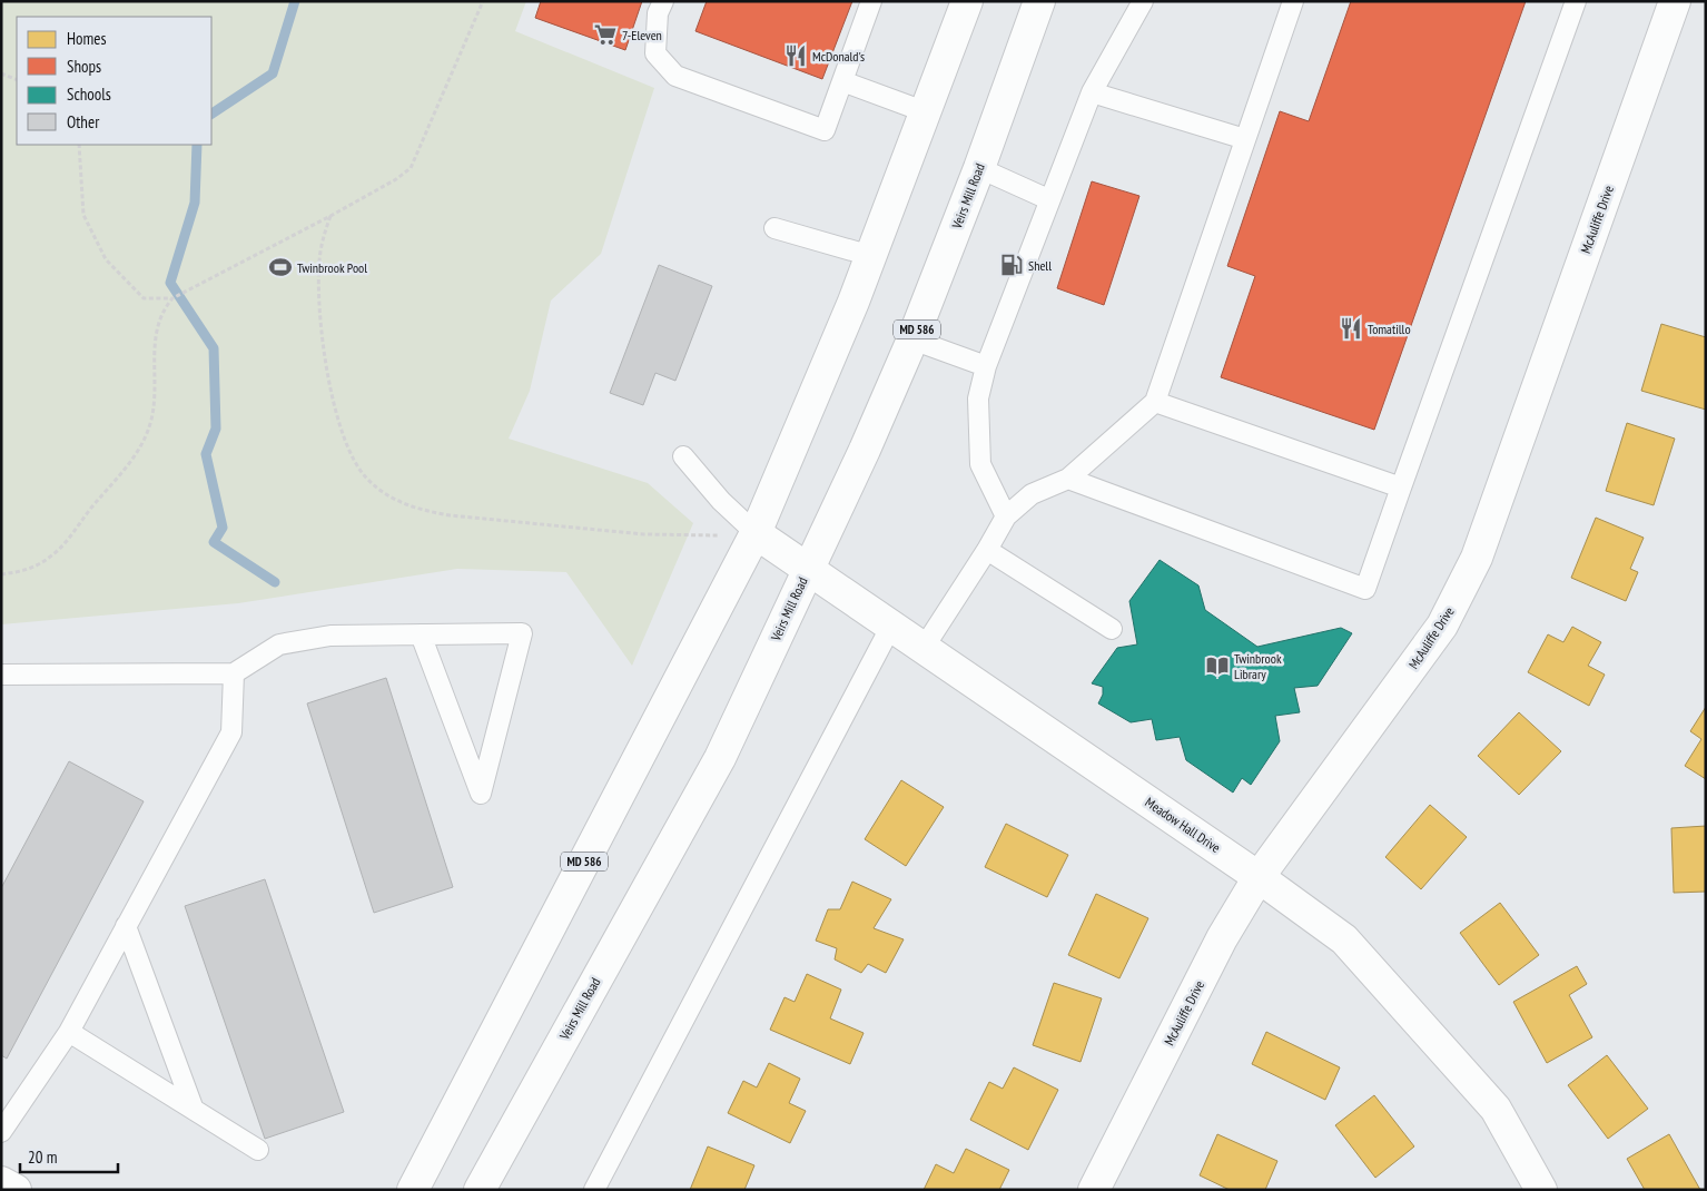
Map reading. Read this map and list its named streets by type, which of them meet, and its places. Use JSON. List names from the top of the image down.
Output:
{
  "streets": {
    "main road": [
      "Veirs Mill Road",
      "McAuliffe Drive",
      "MD 586",
      "Meadow Hall Drive"
    ]
  },
  "crossings": [
    ["Veirs Mill Road", "Meadow Hall Drive"],
    ["McAuliffe Drive", "Meadow Hall Drive"],
    ["MD 586", "Meadow Hall Drive"]
  ],
  "places": {
    "supermarket": ["7-Eleven"],
    "restaurant": ["McDonald's", "Tomatillo"],
    "fuel station": ["Shell"],
    "sports": ["Twinbrook Pool"],
    "library": ["Twinbrook Library"]
  },
  "legend": [
    "Homes",
    "Shops",
    "Schools",
    "Other"
  ],
  "scale_bar": "20 m"
}
